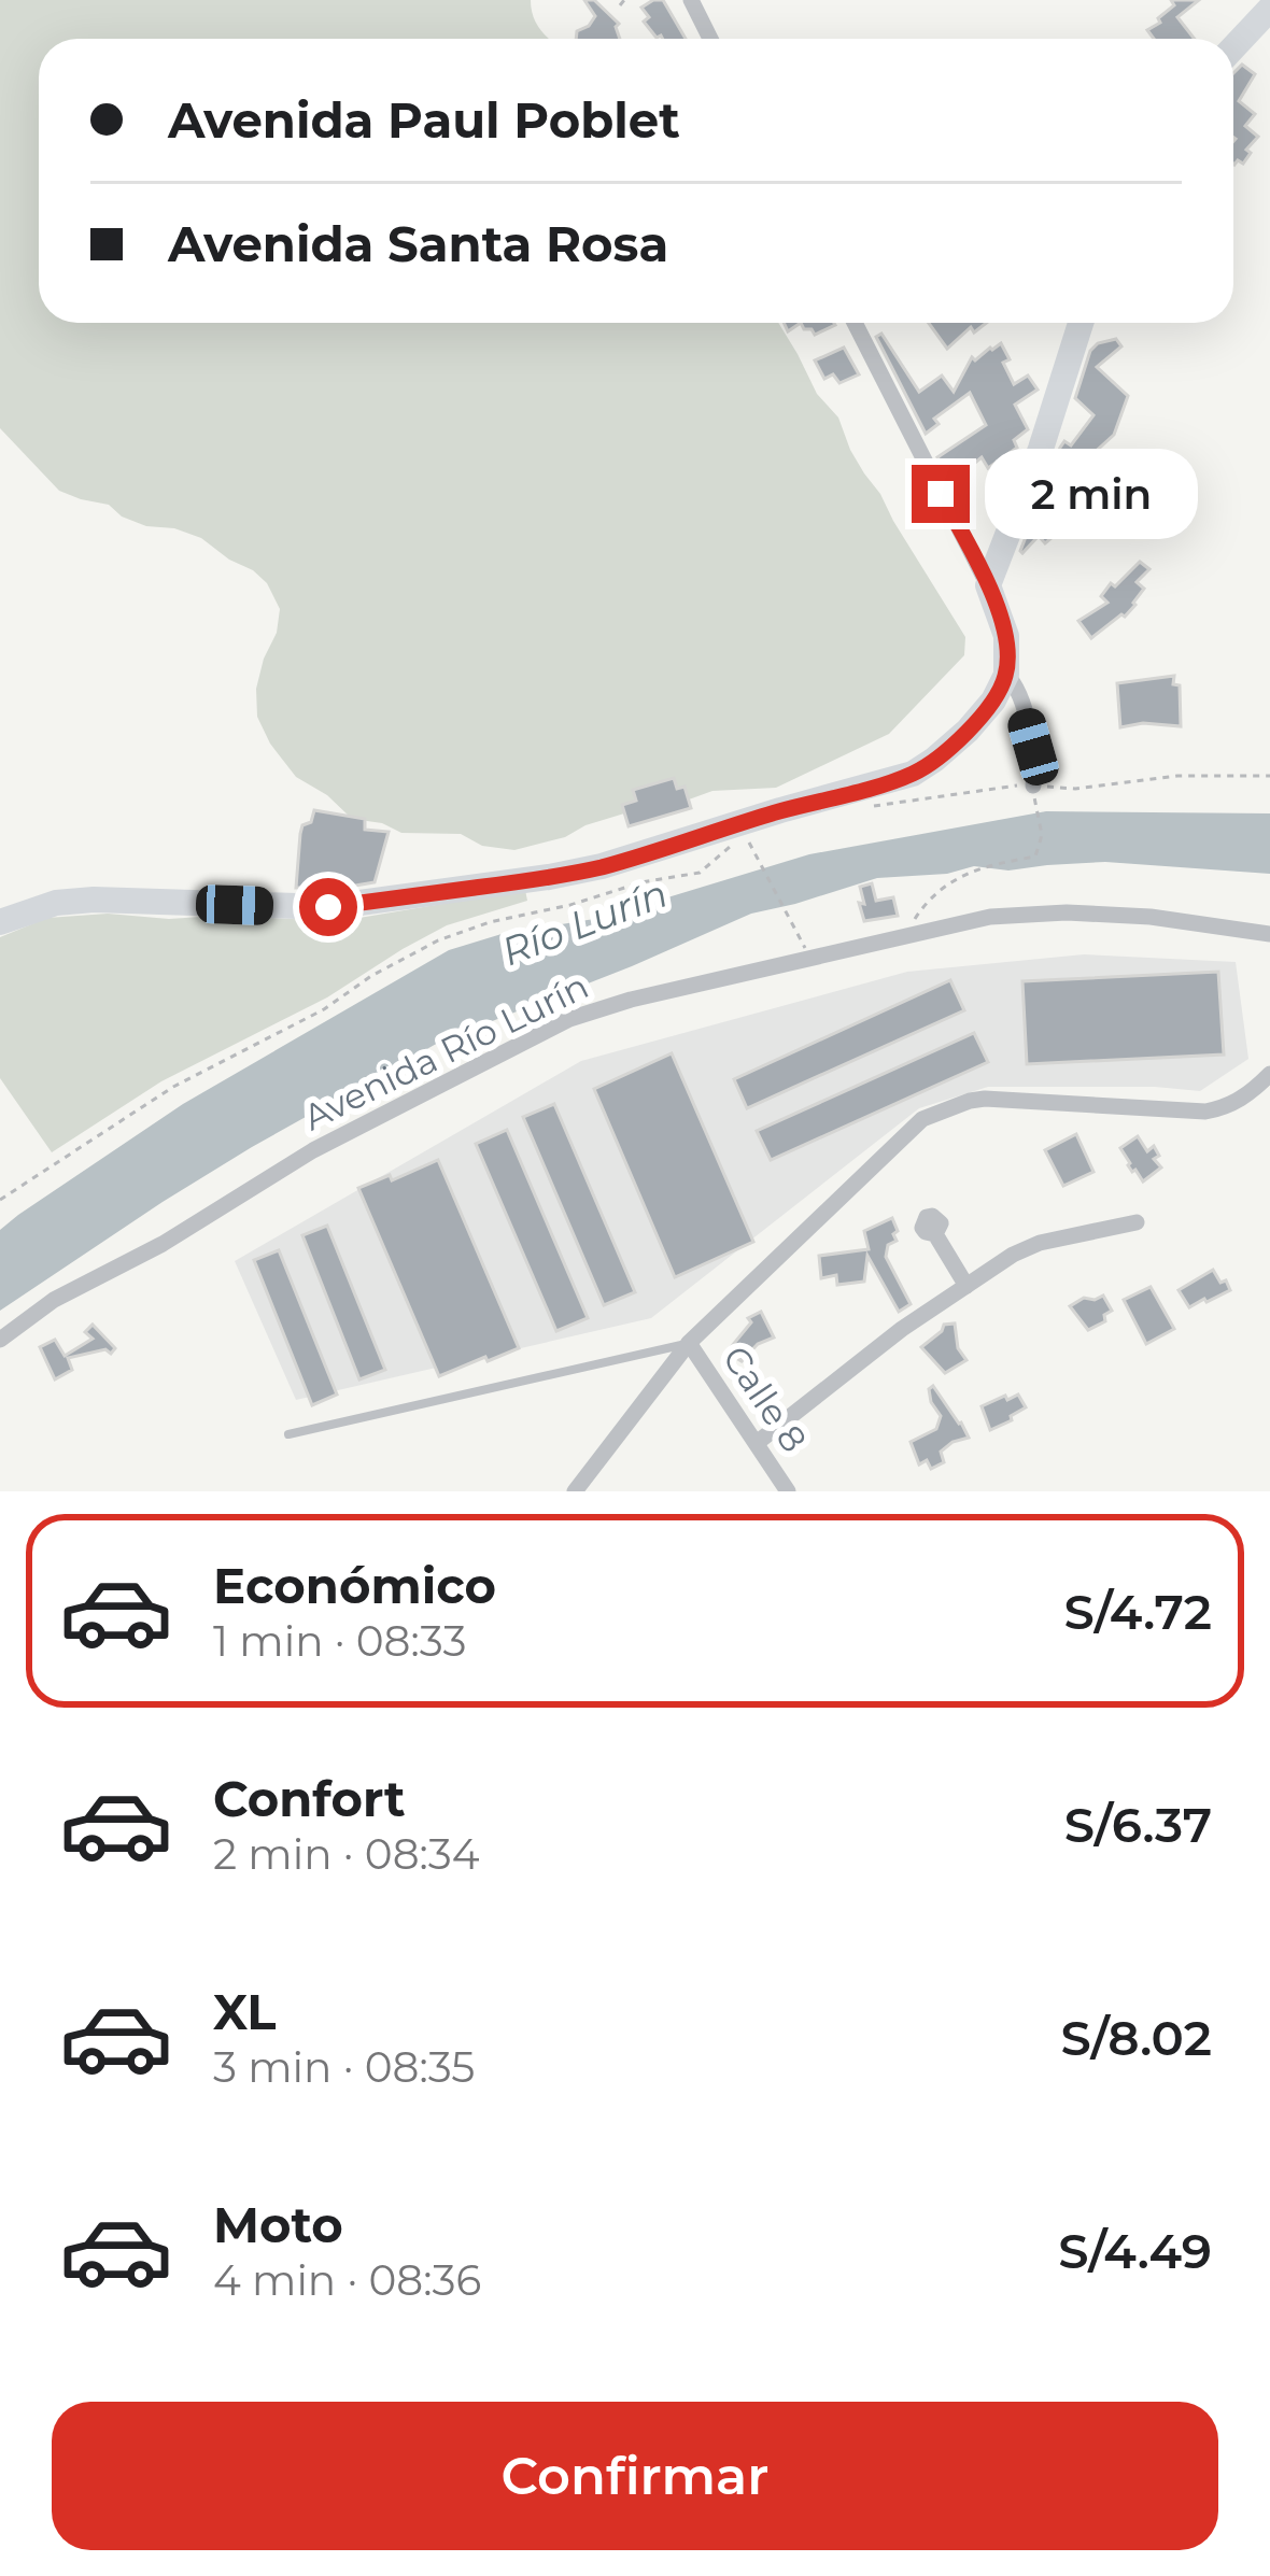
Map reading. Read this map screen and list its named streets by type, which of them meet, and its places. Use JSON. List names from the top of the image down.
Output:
{
  "streets": {
    "street": ["Avenida Río Lurín", "Calle 8"]
  },
  "water": ["Río Lurín"],
  "page": {
    "banner": ["Avenida Paul Poblet", "Avenida Santa Rosa"],
    "bubble": "2 min",
    "list": [
      {
        "name": "Económico",
        "note": "1 min · 08:33",
        "value": "S/4.72"
      },
      {
        "name": "Confort",
        "note": "2 min · 08:34",
        "value": "S/6.37"
      },
      {
        "name": "XL",
        "note": "3 min · 08:35",
        "value": "S/8.02"
      },
      {
        "name": "Moto",
        "note": "4 min · 08:36",
        "value": "S/4.49"
      }
    ],
    "buttons": "Confirmar"
  }
}
